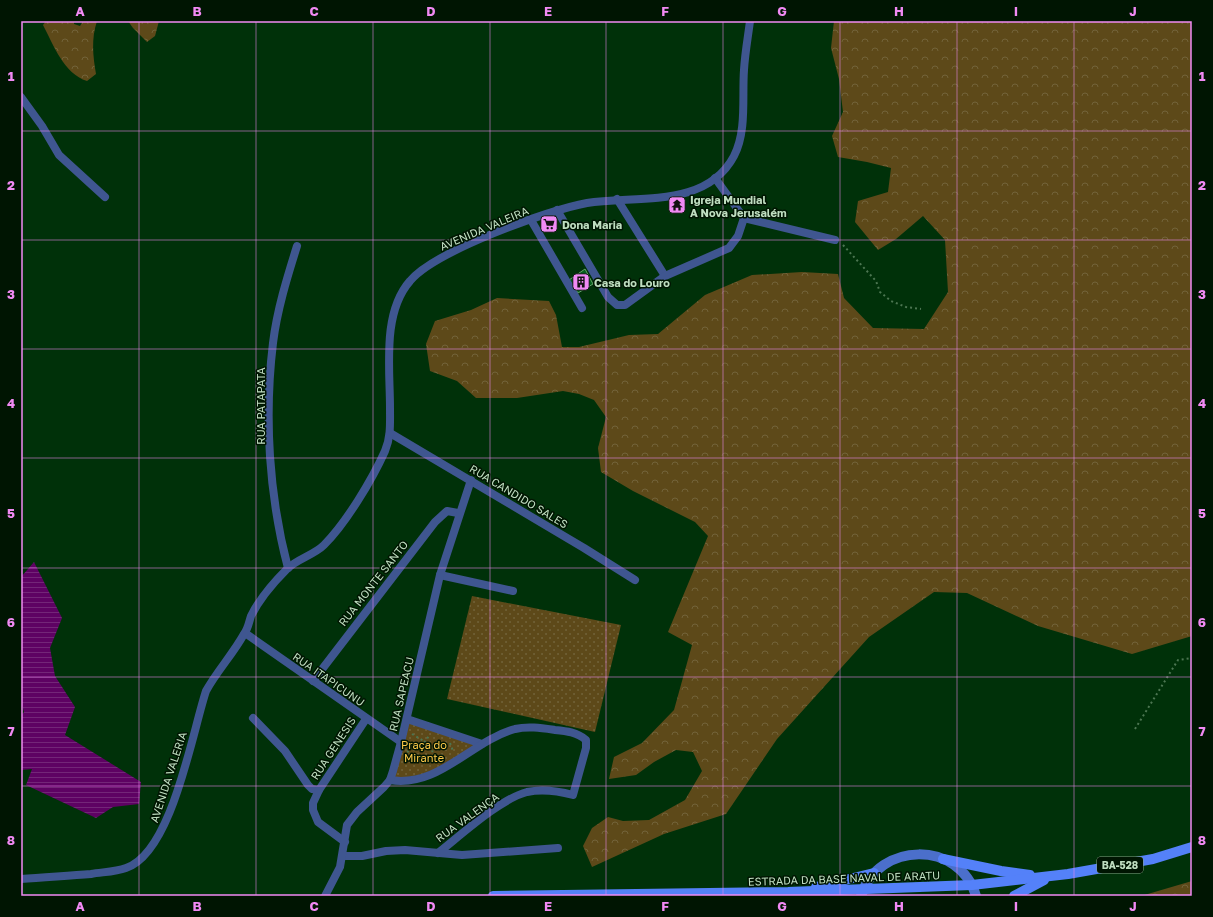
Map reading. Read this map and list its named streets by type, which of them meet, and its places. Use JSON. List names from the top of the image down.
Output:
{
  "streets": {
    "main road": ["BA-528", "ESTRADA DA BASE NAVAL DE ARATU"],
    "street": [
      "AVENIDA VALEIRA",
      "RUA PATAPATA",
      "RUA CANDIDO SALES",
      "RUA MONTE SANTO",
      "RUA ITAPICUNU",
      "RUA SAPEACU",
      "RUA GENESIS",
      "AVENIDA VALERIA",
      "RUA VALENÇA"
    ]
  },
  "crossings": [
    ["AVENIDA VALEIRA", "RUA PATAPATA"],
    ["AVENIDA VALEIRA", "RUA CANDIDO SALES"],
    ["AVENIDA VALEIRA", "RUA ITAPICUNU"],
    ["AVENIDA VALEIRA", "AVENIDA VALERIA"],
    ["RUA CANDIDO SALES", "RUA SAPEACU"],
    ["RUA MONTE SANTO", "RUA ITAPICUNU"],
    ["RUA MONTE SANTO", "RUA SAPEACU"],
    ["RUA ITAPICUNU", "RUA SAPEACU"],
    ["RUA ITAPICUNU", "RUA GENESIS"],
    ["RUA ITAPICUNU", "AVENIDA VALERIA"],
    ["RUA SAPEACU", "RUA GENESIS"],
    ["RUA SAPEACU", "RUA VALENÇA"]
  ],
  "parks": ["Praça do Mirante"],
  "places": {
    "temple": ["Igreja Mundial A Nova Jerusalém"],
    "supermarket": ["Dona Maria"],
    "building": ["Casa do Louro"]
  },
  "grid": {
    "columns": [
      "A",
      "B",
      "C",
      "D",
      "E",
      "F",
      "G",
      "H",
      "I",
      "J"
    ],
    "rows": [
      "1",
      "2",
      "3",
      "4",
      "5",
      "6",
      "7",
      "8"
    ]
  }
}
